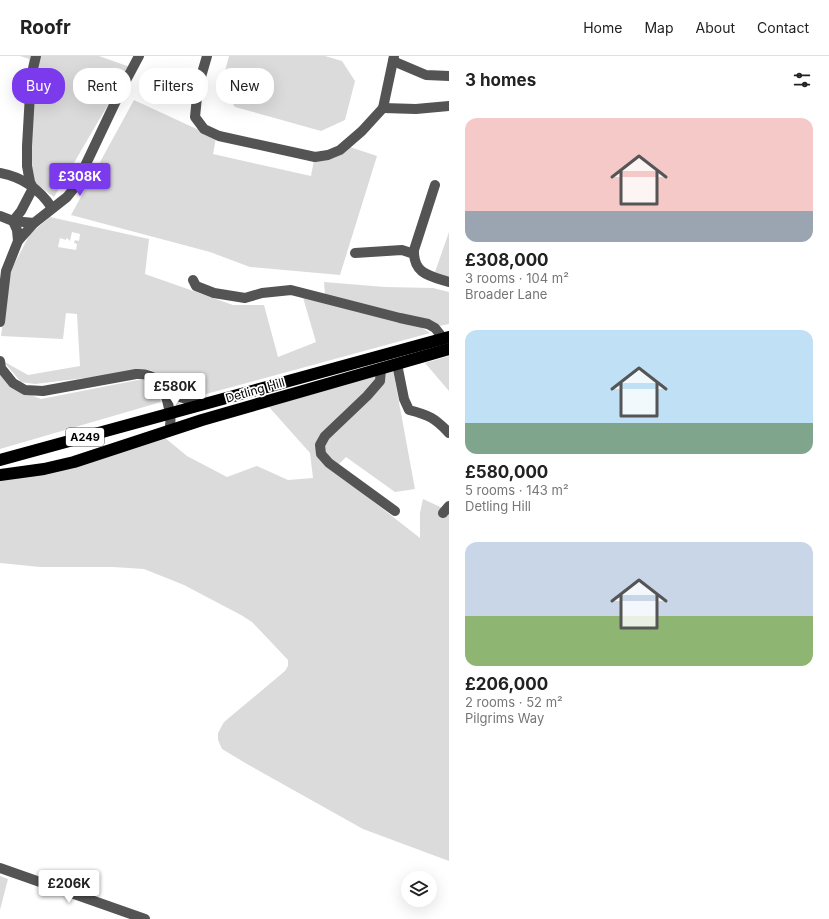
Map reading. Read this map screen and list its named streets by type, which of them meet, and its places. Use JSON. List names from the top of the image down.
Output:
{
  "streets": {
    "highway": ["Detling Hill", "A249"]
  },
  "page": {
    "header": "Roofr",
    "nav": [
      "Home",
      "Map",
      "About",
      "Contact"
    ],
    "heading": "3 homes",
    "chip": [
      "Buy",
      "Rent",
      "Filters",
      "New"
    ],
    "list": [
      {
        "name": "£308,000",
        "note": "3 rooms · 104 m² · Broader Lane"
      },
      {
        "name": "£580,000",
        "note": "5 rooms · 143 m² · Detling Hill"
      },
      {
        "name": "£206,000",
        "note": "2 rooms · 52 m² · Pilgrims Way"
      }
    ],
    "price": ["£308K", "£580K", "£206K"]
  }
}
